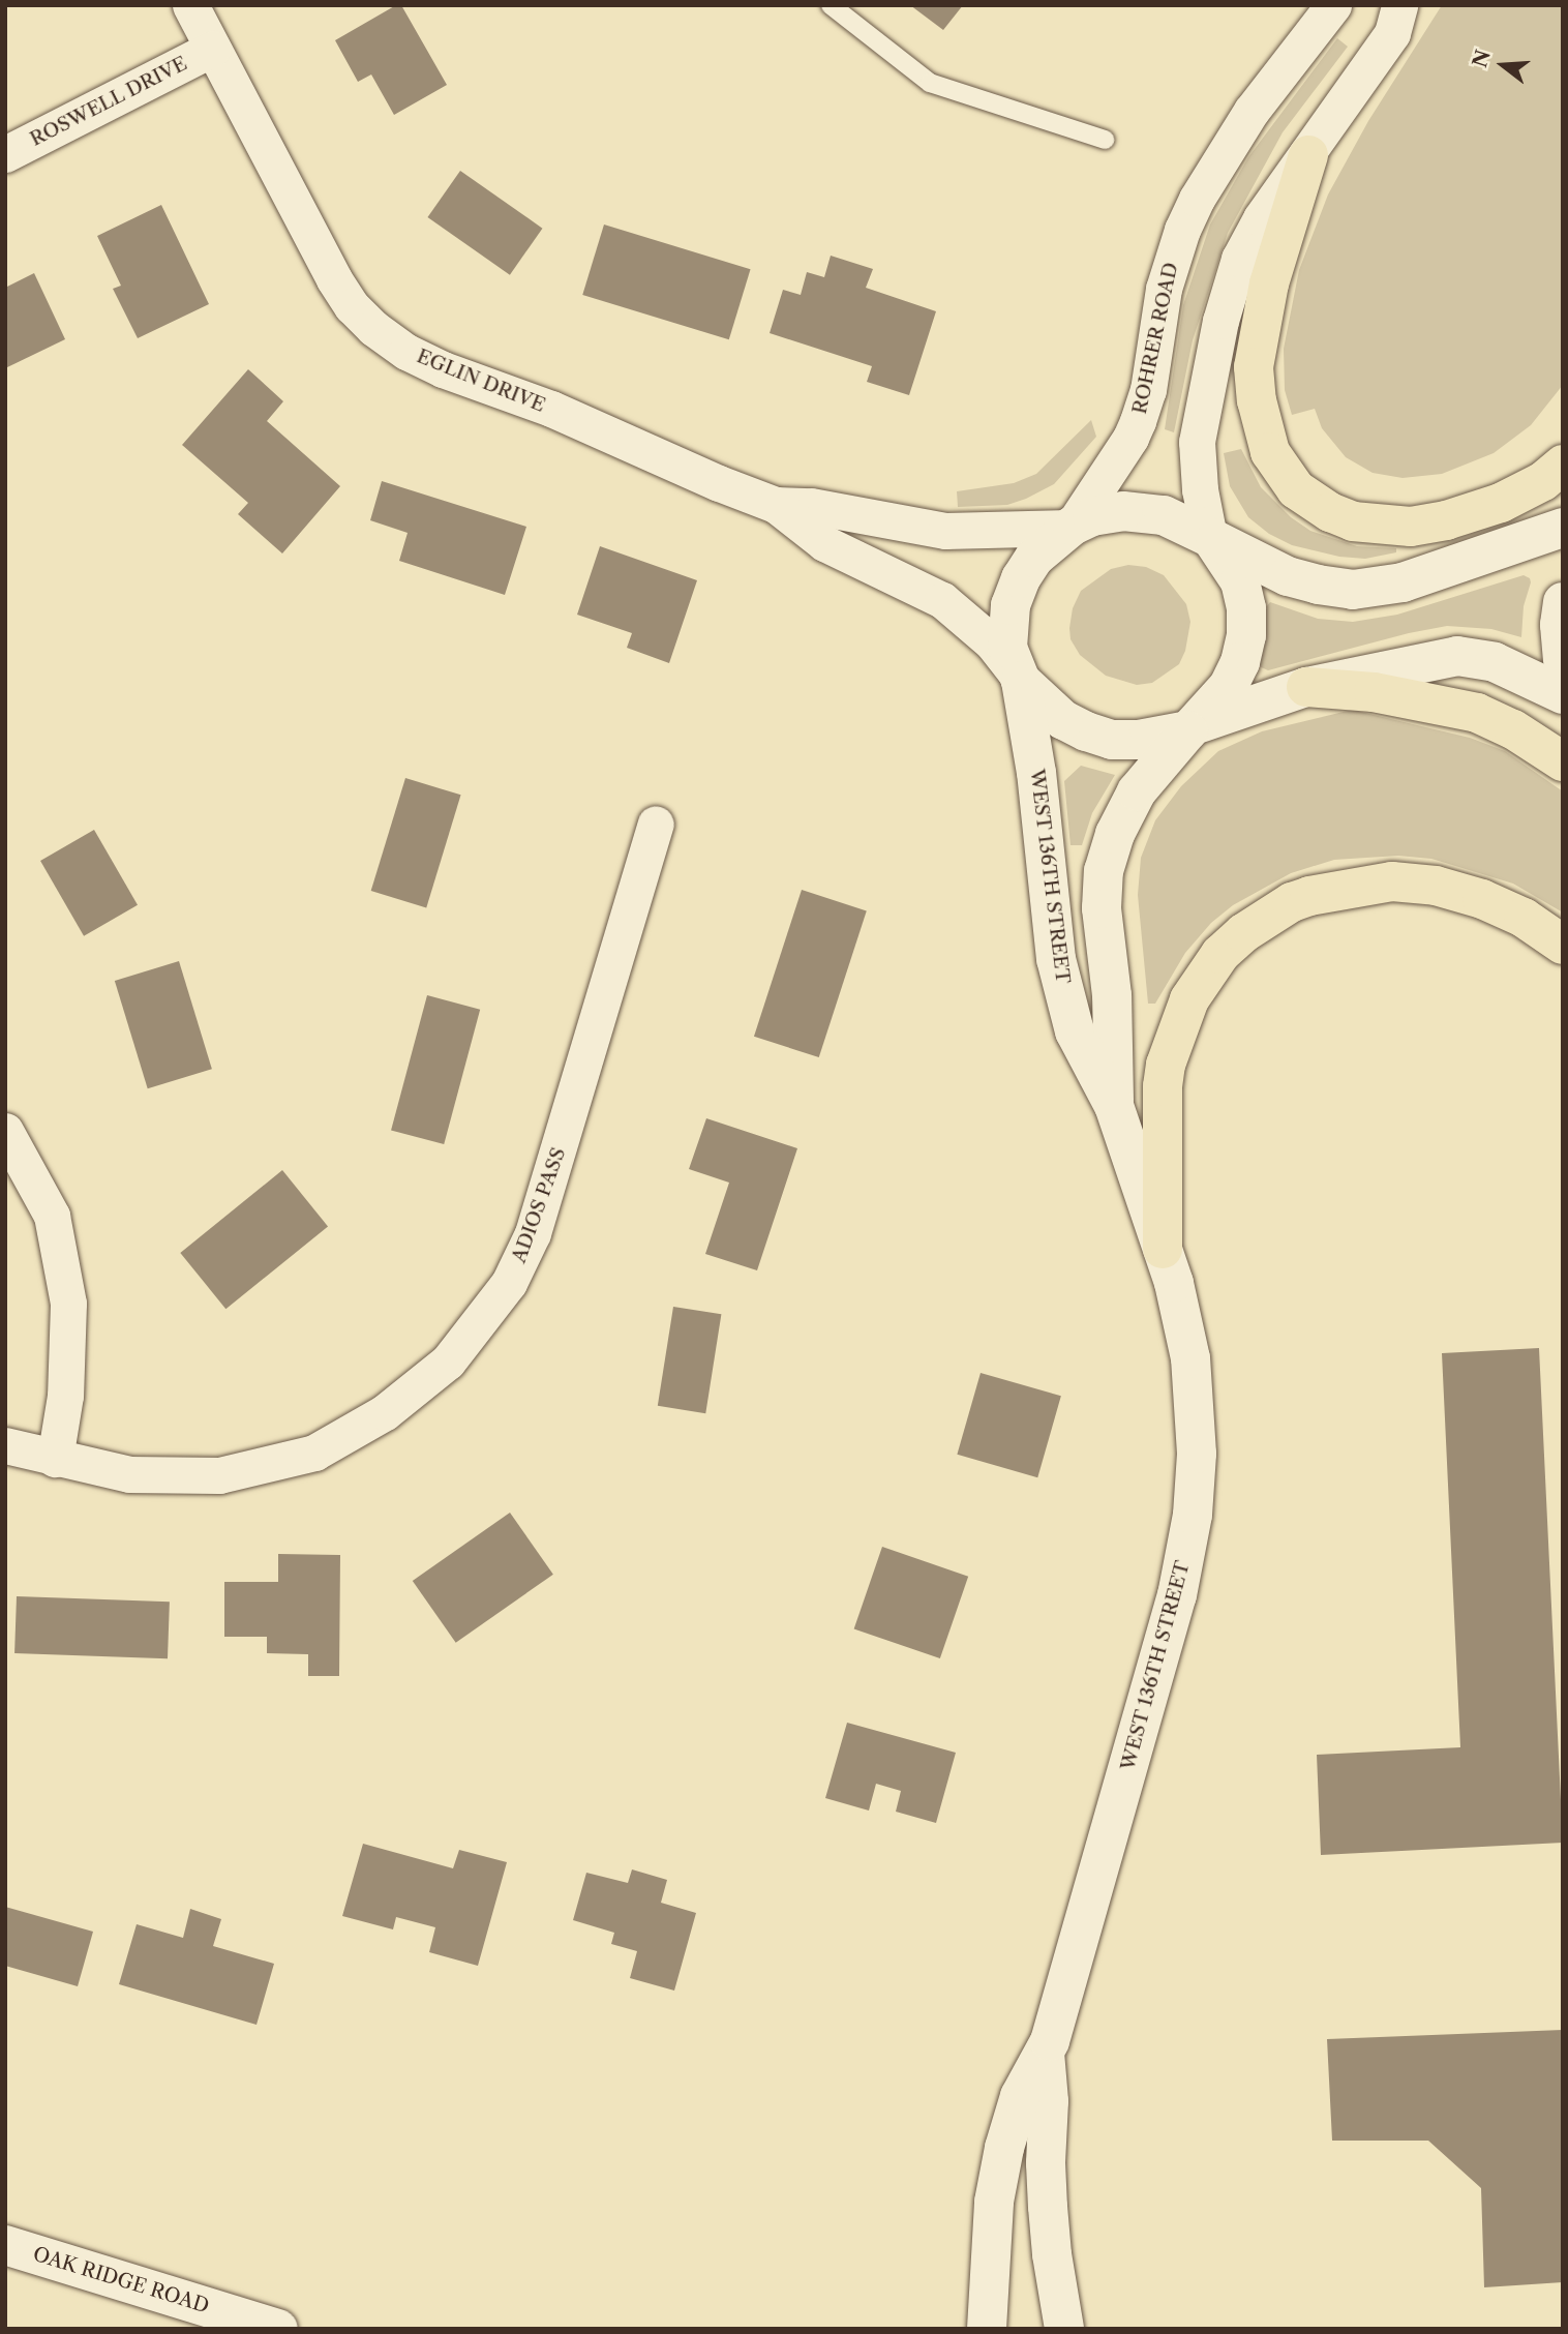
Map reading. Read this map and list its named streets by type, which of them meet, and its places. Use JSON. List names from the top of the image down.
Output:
{
  "streets": {
    "street": [
      "ROSWELL DRIVE",
      "ROHRER ROAD",
      "EGLIN DRIVE",
      "WEST 136TH STREET",
      "ADIOS PASS",
      "OAK RIDGE ROAD"
    ]
  },
  "crossings": [
    ["ROSWELL DRIVE", "EGLIN DRIVE"],
    ["ROHRER ROAD", "EGLIN DRIVE"],
    ["ROHRER ROAD", "WEST 136TH STREET"],
    ["EGLIN DRIVE", "WEST 136TH STREET"]
  ],
  "north": "left"
}
